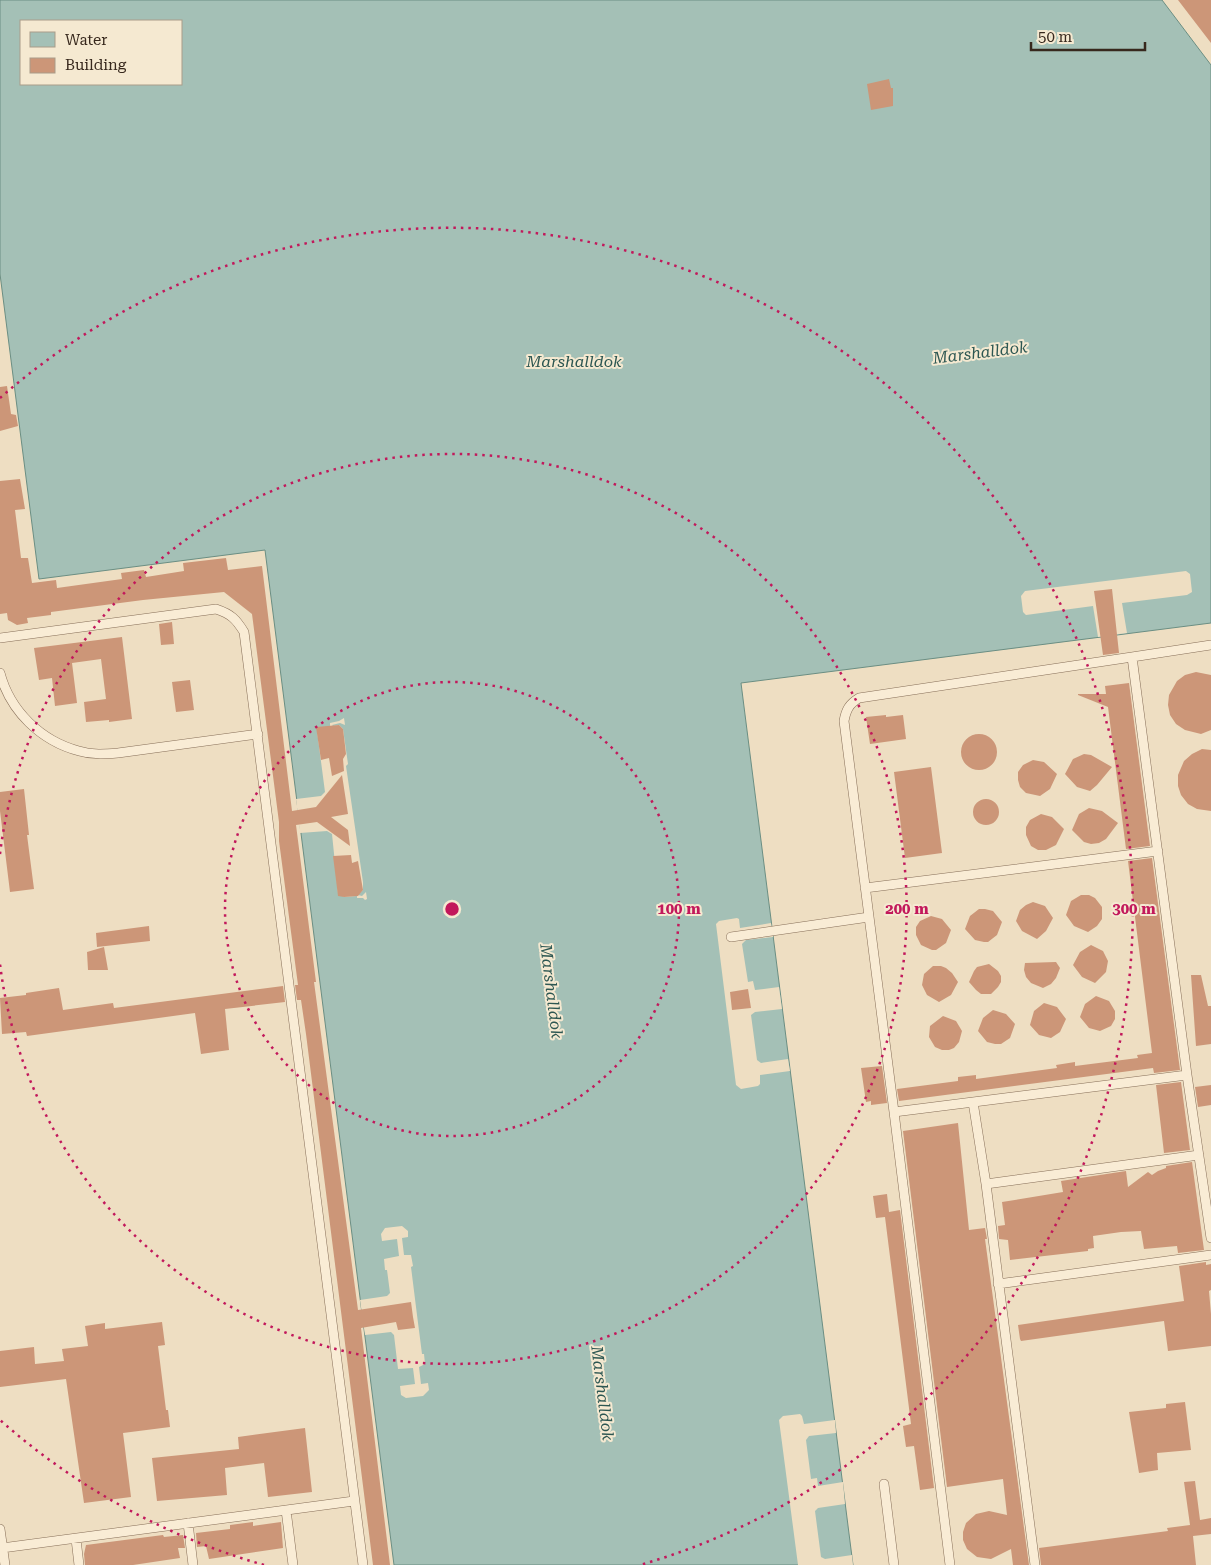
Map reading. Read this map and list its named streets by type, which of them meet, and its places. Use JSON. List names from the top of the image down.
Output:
{
  "water": ["Marshalldok"],
  "legend": ["Water", "Building"],
  "scale_bar": "50 m",
  "rings": ["100 m", "200 m", "300 m"]
}
